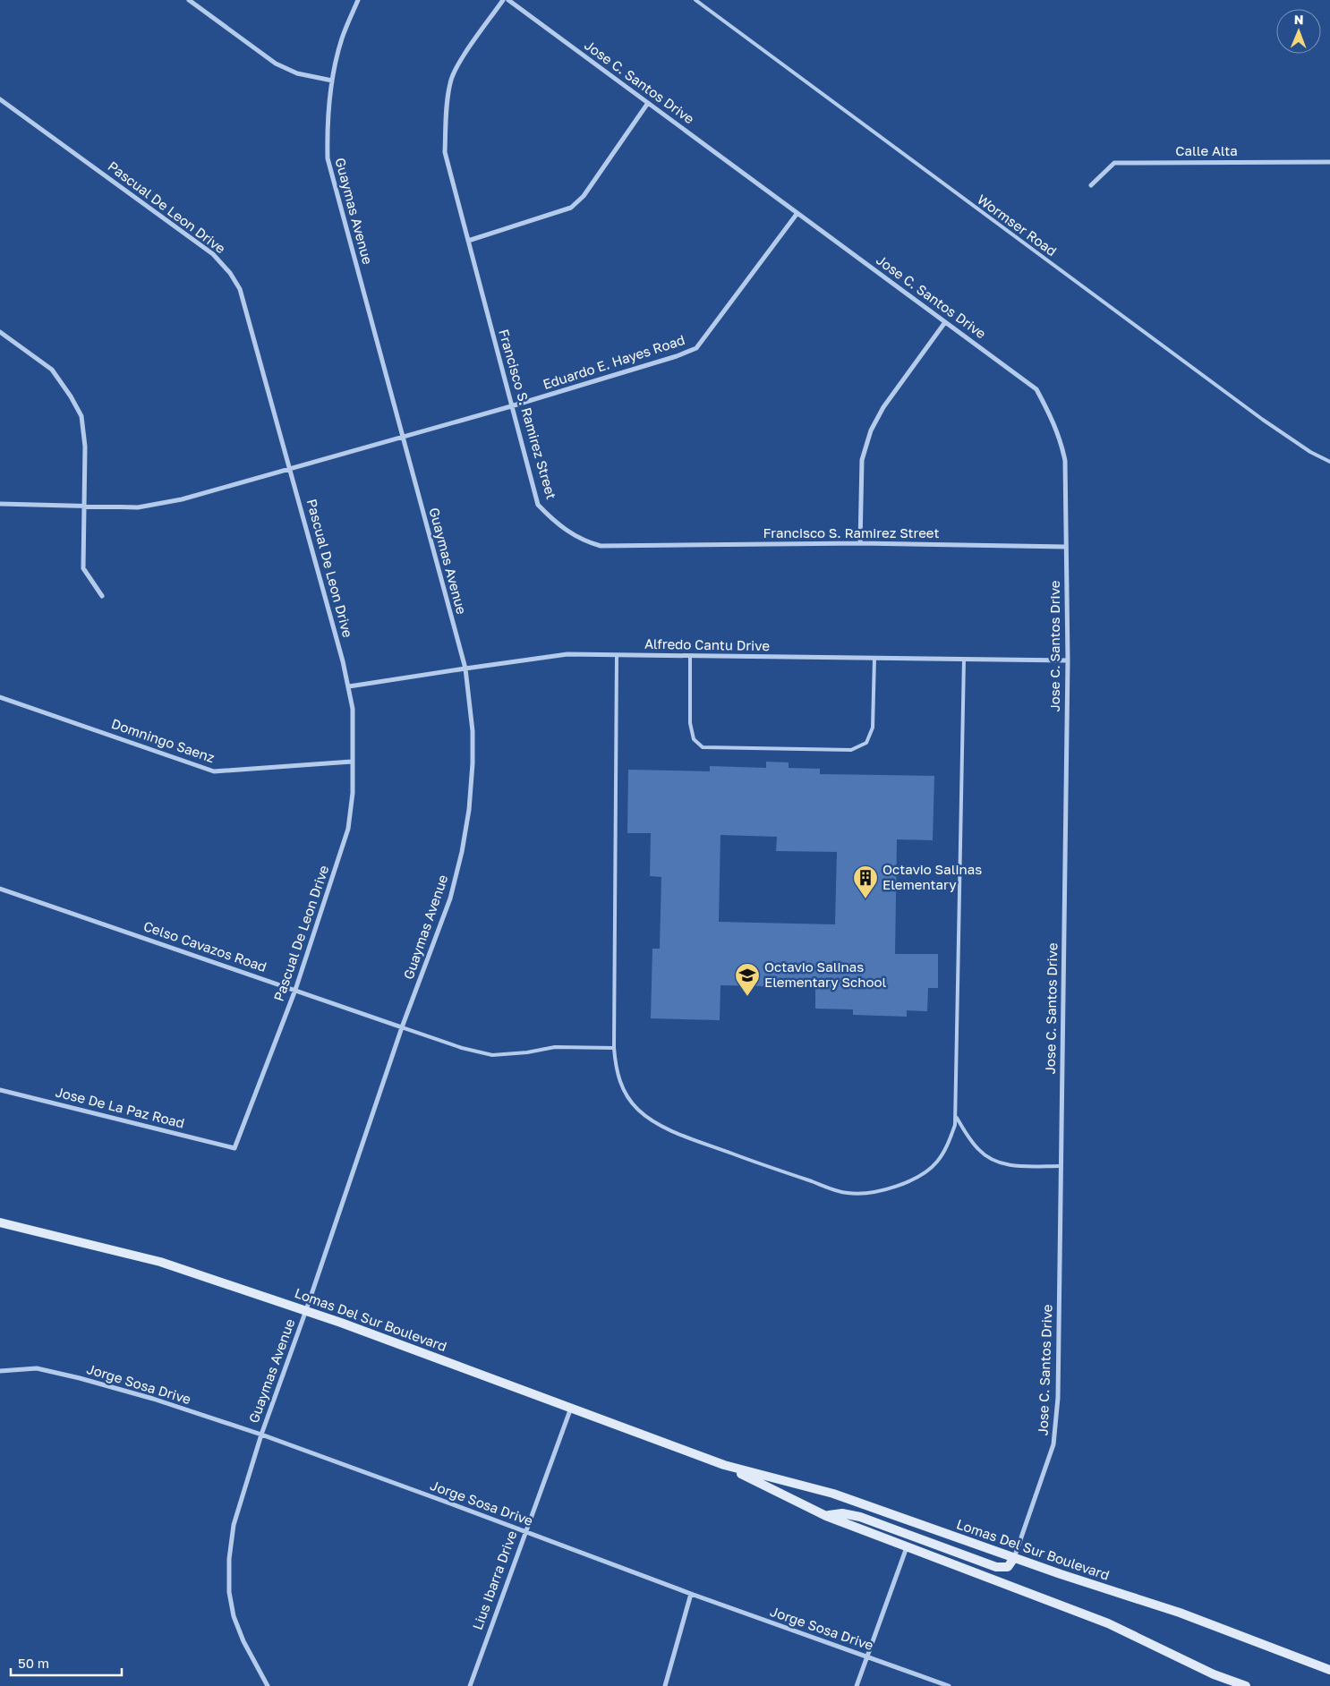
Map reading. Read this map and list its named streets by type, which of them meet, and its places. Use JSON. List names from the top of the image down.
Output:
{
  "streets": {
    "main road": ["Lomas Del Sur Boulevard"],
    "street": [
      "Jose C. Santos Drive",
      "Calle Alta",
      "Pascual De Leon Drive",
      "Guaymas Avenue",
      "Eduardo E. Hayes Road",
      "Francisco S. Ramirez Street",
      "Alfredo Cantu Drive",
      "Domningo Saenz",
      "Celso Cavazos Road",
      "Jose De La Paz Road",
      "Jorge Sosa Drive",
      "Lius Ibarra Drive"
    ],
    "lane": ["Wormser Road"]
  },
  "crossings": [
    ["Jose C. Santos Drive", "Eduardo E. Hayes Road"],
    ["Jose C. Santos Drive", "Francisco S. Ramirez Street"],
    ["Jose C. Santos Drive", "Alfredo Cantu Drive"],
    ["Jose C. Santos Drive", "Lomas Del Sur Boulevard"],
    ["Pascual De Leon Drive", "Eduardo E. Hayes Road"],
    ["Pascual De Leon Drive", "Alfredo Cantu Drive"],
    ["Pascual De Leon Drive", "Domningo Saenz"],
    ["Pascual De Leon Drive", "Celso Cavazos Road"],
    ["Pascual De Leon Drive", "Jose De La Paz Road"],
    ["Guaymas Avenue", "Eduardo E. Hayes Road"],
    ["Guaymas Avenue", "Alfredo Cantu Drive"],
    ["Guaymas Avenue", "Celso Cavazos Road"],
    ["Guaymas Avenue", "Lomas Del Sur Boulevard"],
    ["Guaymas Avenue", "Jorge Sosa Drive"],
    ["Eduardo E. Hayes Road", "Francisco S. Ramirez Street"],
    ["Lomas Del Sur Boulevard", "Lius Ibarra Drive"],
    ["Jorge Sosa Drive", "Lius Ibarra Drive"]
  ],
  "places": {
    "building": ["Octavio Salinas Elementary"],
    "school or university": ["Octavio Salinas Elementary School"]
  },
  "scale_bar": "50 m",
  "north": "top"
}
